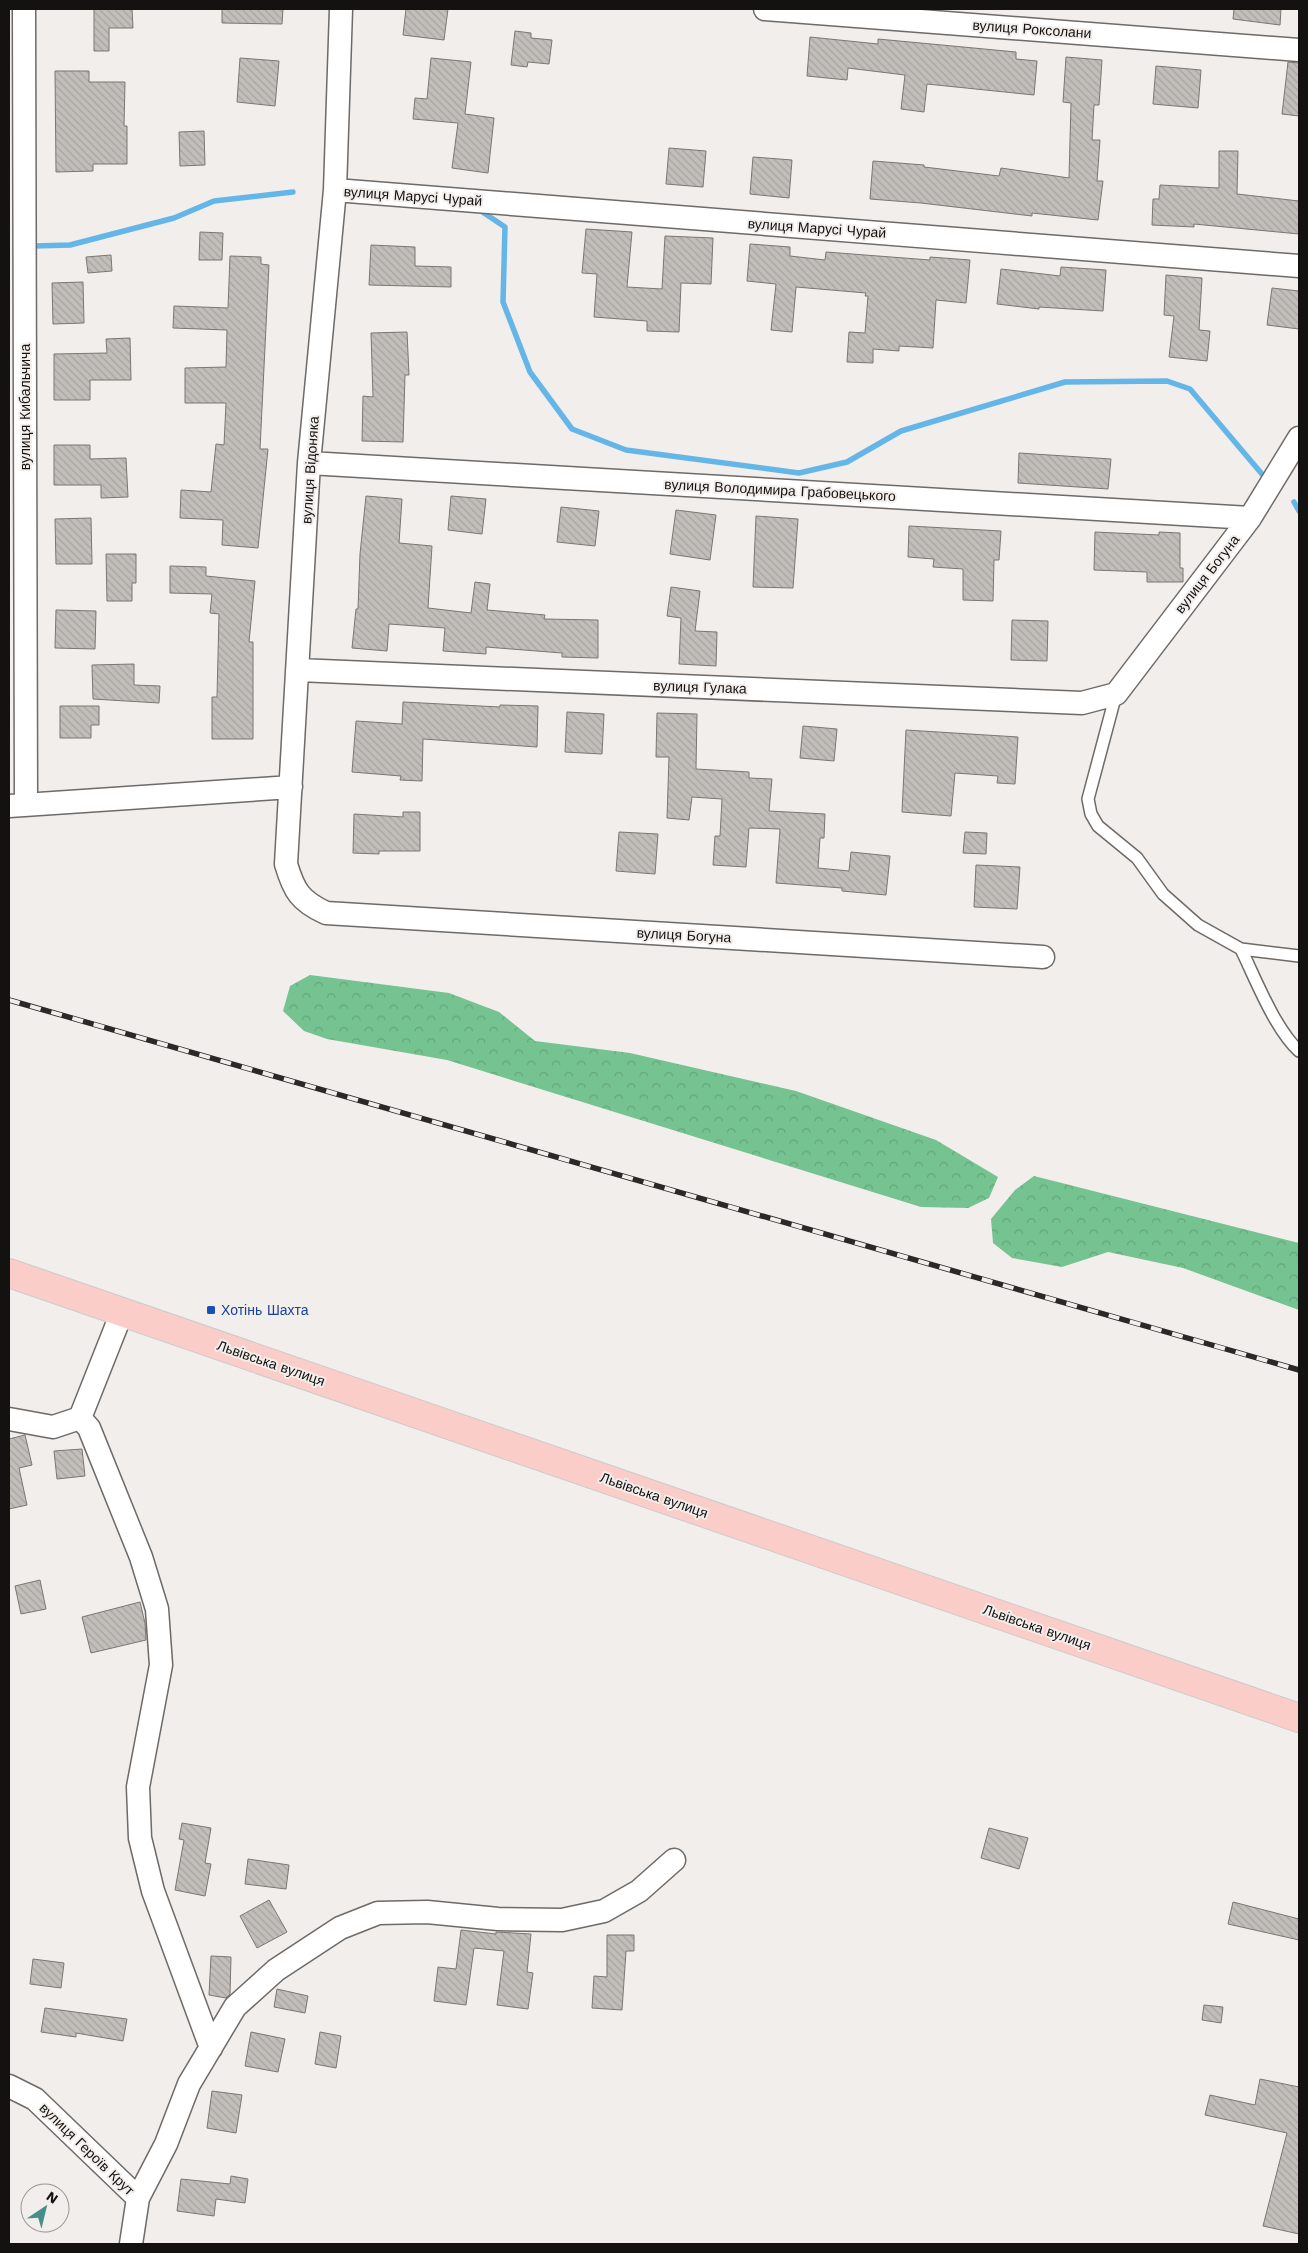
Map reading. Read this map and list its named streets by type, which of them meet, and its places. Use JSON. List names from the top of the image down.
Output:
{
  "streets": {
    "main road": ["Львівська вулиця"],
    "street": [
      "вулиця Роксолани",
      "вулиця Марусі Чурай",
      "вулиця Кибальчича",
      "вулиця Відоняка",
      "вулиця Володимира Грабовецького",
      "вулиця Богуна",
      "вулиця Гулака",
      "вулиця Героїв Крут"
    ]
  },
  "crossings": [
    ["вулиця Марусі Чурай", "вулиця Відоняка"],
    ["вулиця Відоняка", "вулиця Володимира Грабовецького"],
    ["вулиця Відоняка", "вулиця Богуна"],
    ["вулиця Відоняка", "вулиця Гулака"],
    ["вулиця Володимира Грабовецького", "вулиця Богуна"],
    ["вулиця Богуна", "вулиця Гулака"]
  ],
  "places": {
    "transit": ["Хотінь Шахта"]
  },
  "north": "top right"
}
